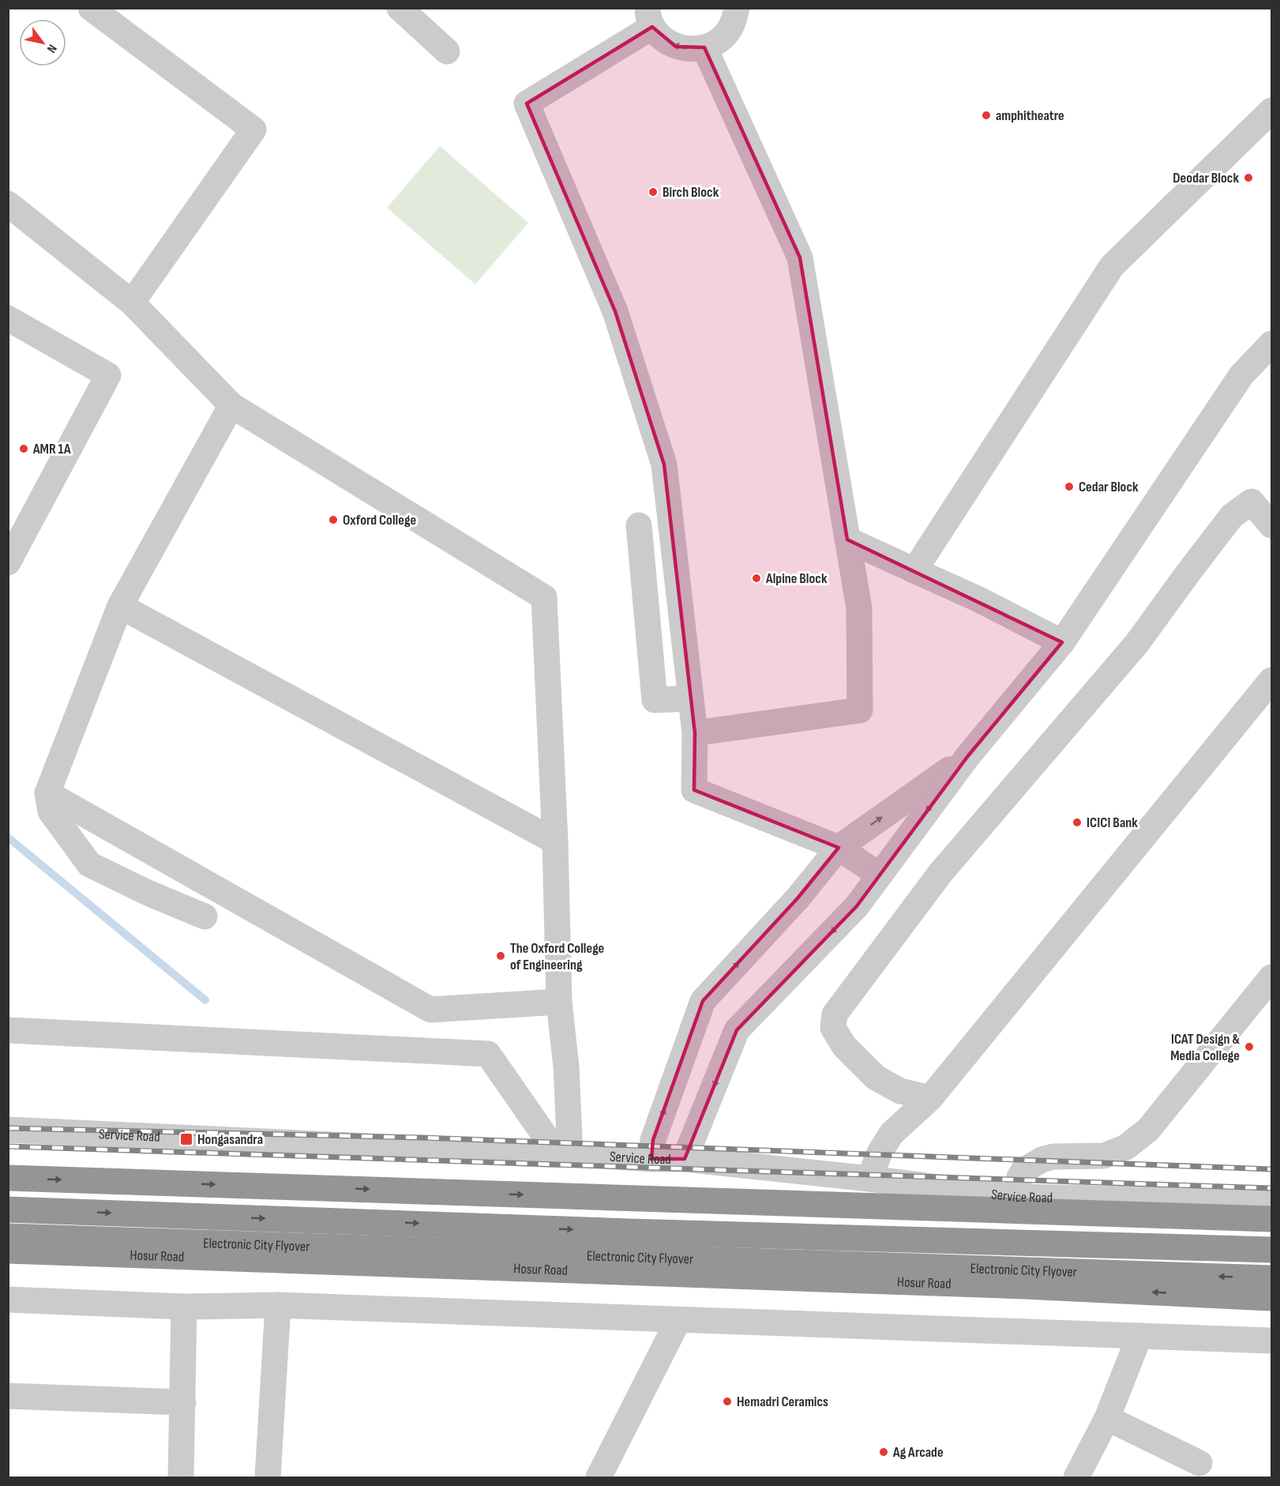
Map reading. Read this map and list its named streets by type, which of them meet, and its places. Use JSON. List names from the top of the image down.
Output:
{
  "streets": {
    "highway": ["Electronic City Flyover", "Hosur Road"],
    "street": ["Service Road"]
  },
  "places": {
    "other": [
      "amphitheatre",
      "Deodar Block",
      "Birch Block",
      "AMR 1A",
      "Cedar Block",
      "Oxford College",
      "Alpine Block",
      "ICICI Bank",
      "The Oxford College of Engineering",
      "ICAT Design & Media College",
      "Hemadri Ceramics",
      "Ag Arcade"
    ],
    "transit": ["Hongasandra"]
  },
  "north": "bottom right"
}
